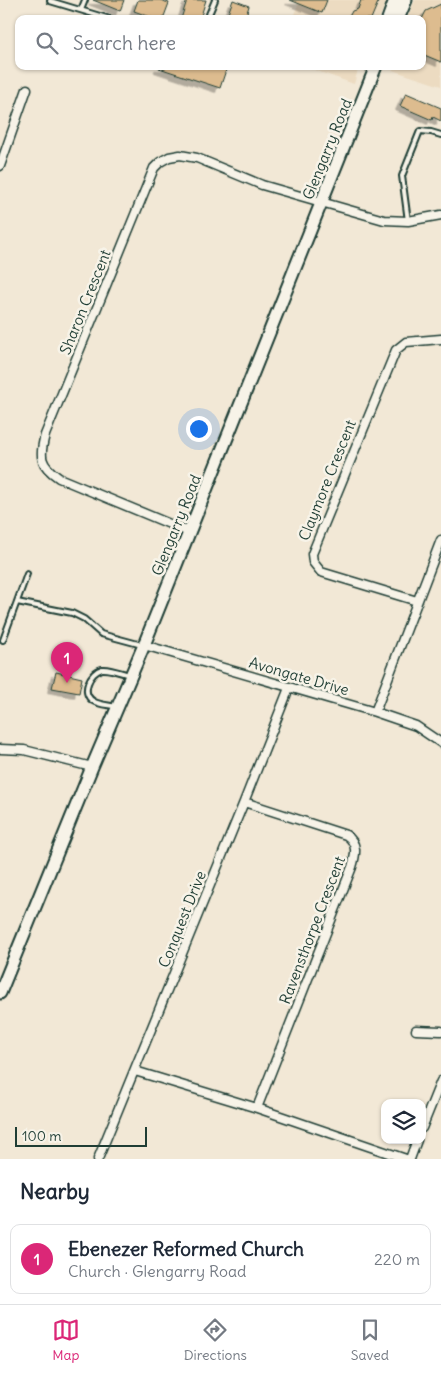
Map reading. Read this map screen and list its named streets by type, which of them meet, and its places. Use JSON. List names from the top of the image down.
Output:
{
  "streets": {
    "street": [
      "Glengarry Road",
      "Sharon Crescent",
      "Claymore Crescent",
      "Avongate Drive",
      "Conquest Drive",
      "Ravensthorpe Crescent"
    ]
  },
  "crossings": [
    ["Glengarry Road", "Sharon Crescent"],
    ["Glengarry Road", "Avongate Drive"],
    ["Avongate Drive", "Conquest Drive"],
    ["Conquest Drive", "Ravensthorpe Crescent"]
  ],
  "scale_bar": "100 m",
  "page": {
    "search": "Search here",
    "pins": "1",
    "scale": "100 m",
    "heading": "Nearby",
    "list": [
      {
        "mark": "1",
        "name": "Ebenezer Reformed Church",
        "note": "Church · Glengarry Road",
        "value": "220 m"
      }
    ],
    "nav": ["Map", "Directions", "Saved"]
  }
}
